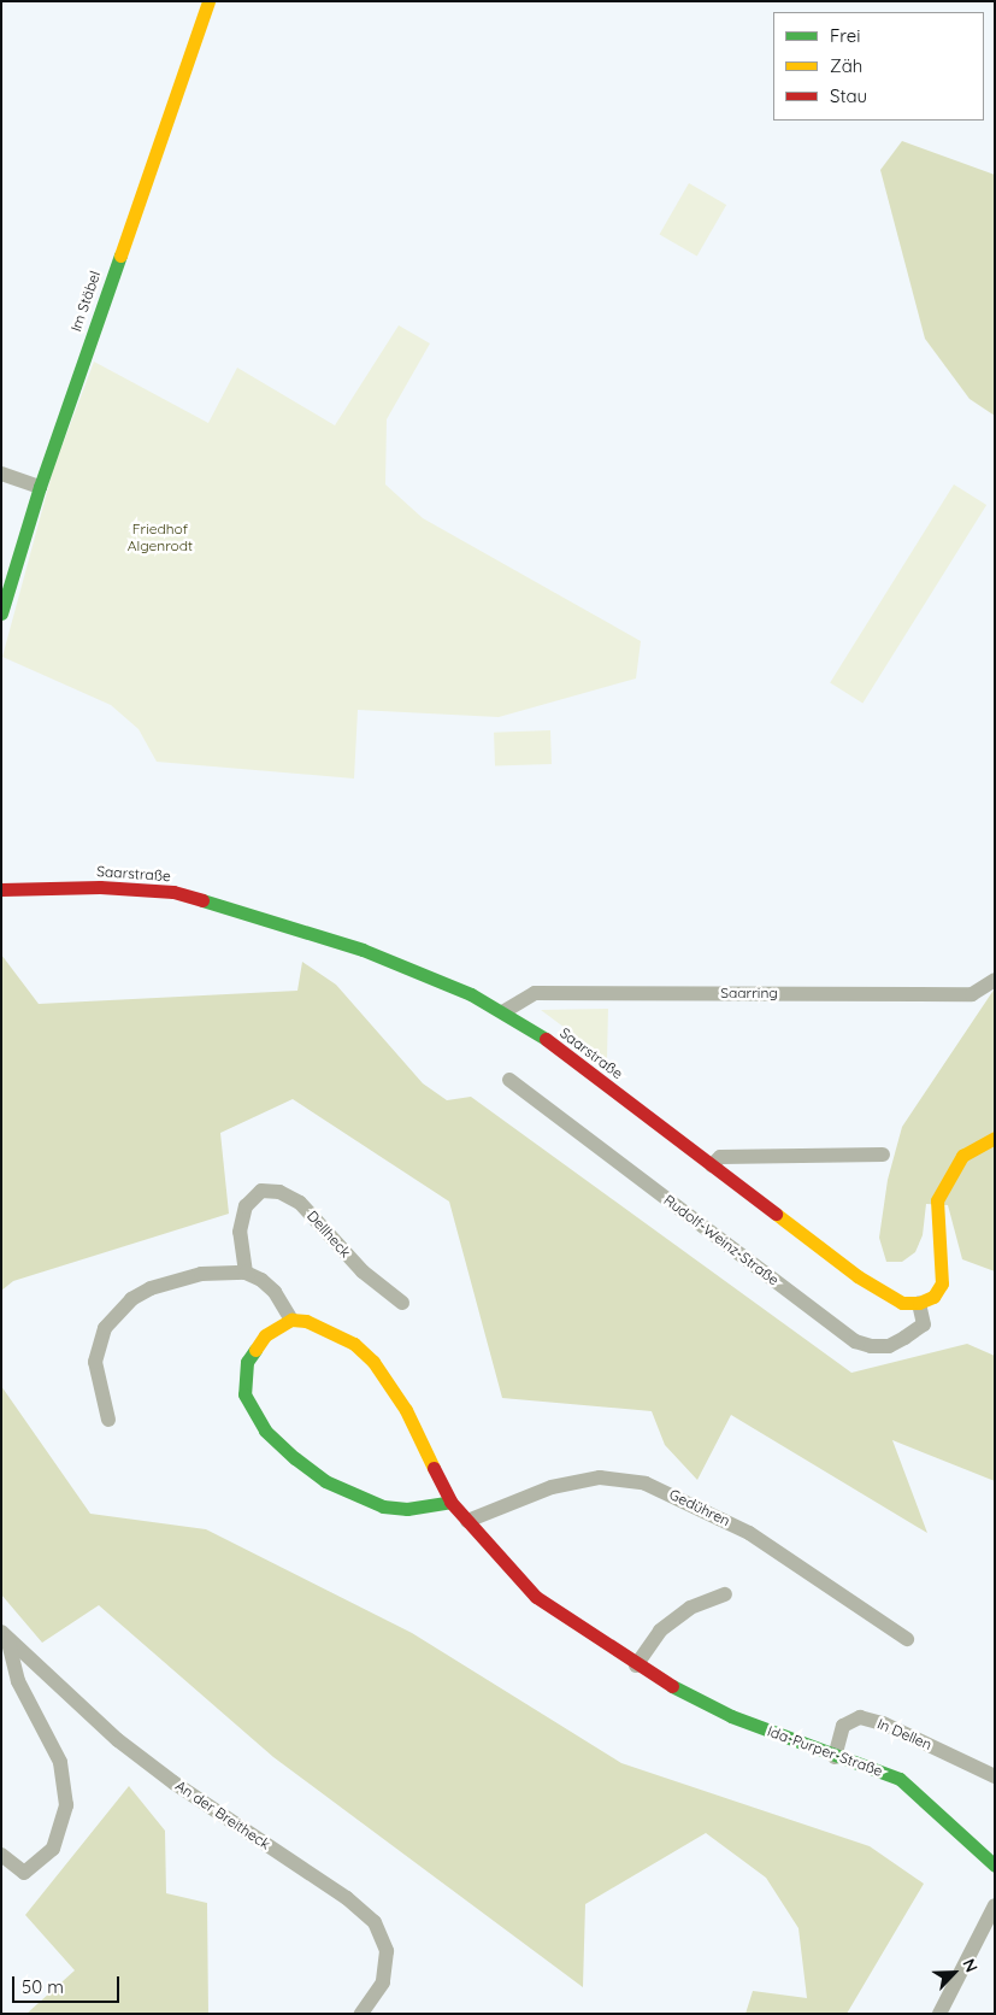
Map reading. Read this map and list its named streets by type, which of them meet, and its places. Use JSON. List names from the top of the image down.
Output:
{
  "streets": {
    "street": [
      "Im Stäbel",
      "Saarstraße",
      "Saarring",
      "Dellheck",
      "Rudolf-Weinz-Straße",
      "Gedühren",
      "In Dellen",
      "Ida-Purper-Straße",
      "An der Breitheck"
    ]
  },
  "crossings": [
    ["Saarstraße", "Saarring"],
    ["Saarstraße", "Rudolf-Weinz-Straße"],
    ["Gedühren", "Ida-Purper-Straße"],
    ["In Dellen", "Ida-Purper-Straße"]
  ],
  "parks": ["Friedhof Algenrodt"],
  "legend": ["Frei", "Zäh", "Stau"],
  "scale_bar": "50 m",
  "north": "top right"
}
